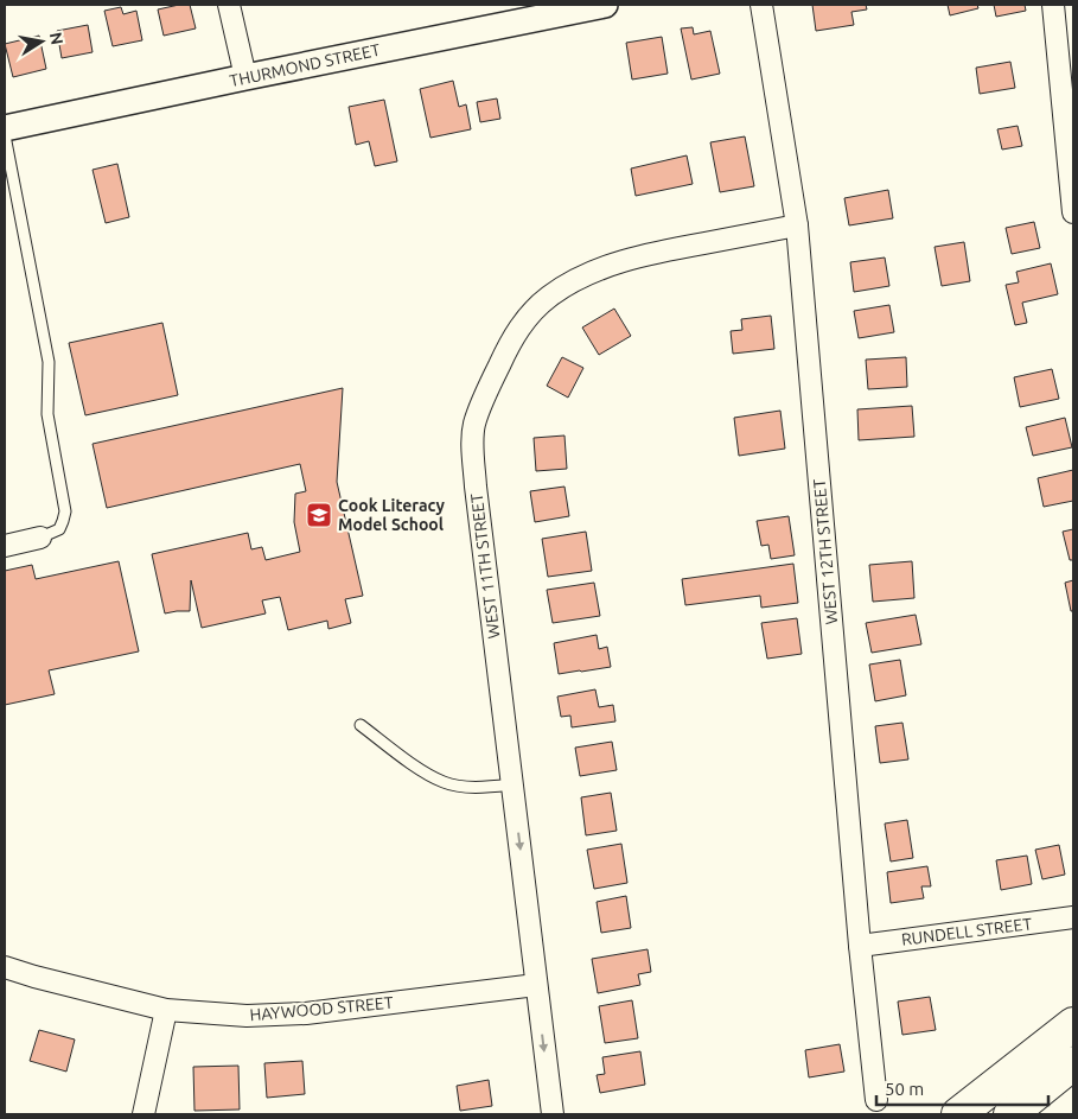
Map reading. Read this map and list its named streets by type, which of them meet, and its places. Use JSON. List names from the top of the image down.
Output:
{
  "streets": {
    "street": [
      "THURMOND STREET",
      "WEST 12TH STREET",
      "WEST 11TH STREET",
      "RUNDELL STREET",
      "HAYWOOD STREET"
    ]
  },
  "crossings": [
    ["WEST 12TH STREET", "WEST 11TH STREET"],
    ["WEST 12TH STREET", "RUNDELL STREET"],
    ["WEST 11TH STREET", "HAYWOOD STREET"]
  ],
  "places": {
    "school or university": ["Cook Literacy Model School"]
  },
  "scale_bar": "50 m",
  "north": "right"
}
